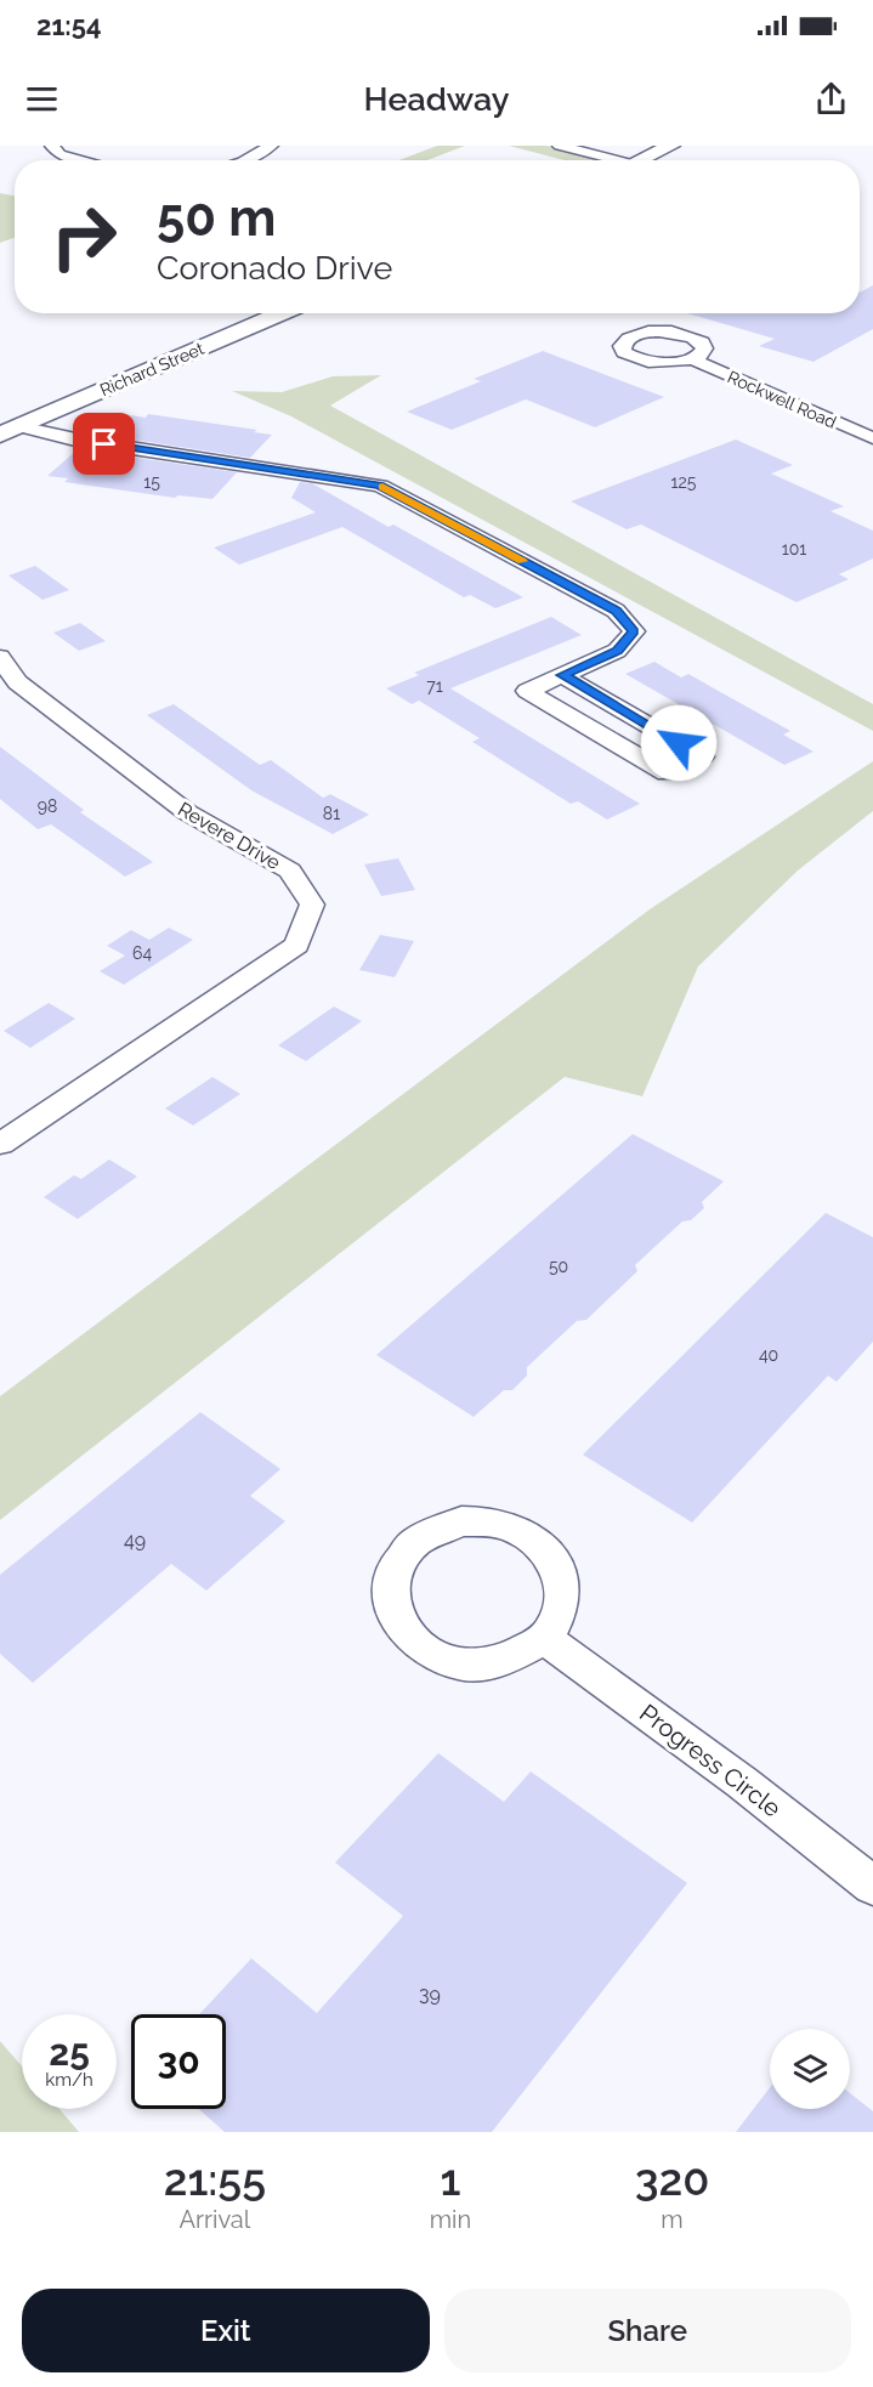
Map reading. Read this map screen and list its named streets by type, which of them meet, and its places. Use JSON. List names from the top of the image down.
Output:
{
  "streets": {
    "street": [
      "Richard Street",
      "Rockwell Road",
      "Revere Drive",
      "Progress Circle"
    ]
  },
  "house_numbers": [
    "15",
    "125",
    "101",
    "71",
    "98",
    "81",
    "64",
    "50",
    "40",
    "49",
    "39"
  ],
  "page": {
    "status": "21:54",
    "header": "Headway",
    "turn": ["50 m", "Coronado Drive"],
    "speed": "25 km/h",
    "limit": "30",
    "eta": [
      "21:55",
      "Arrival",
      "1",
      "min",
      "320",
      "m"
    ],
    "buttons": ["Exit", "Share"]
  }
}
